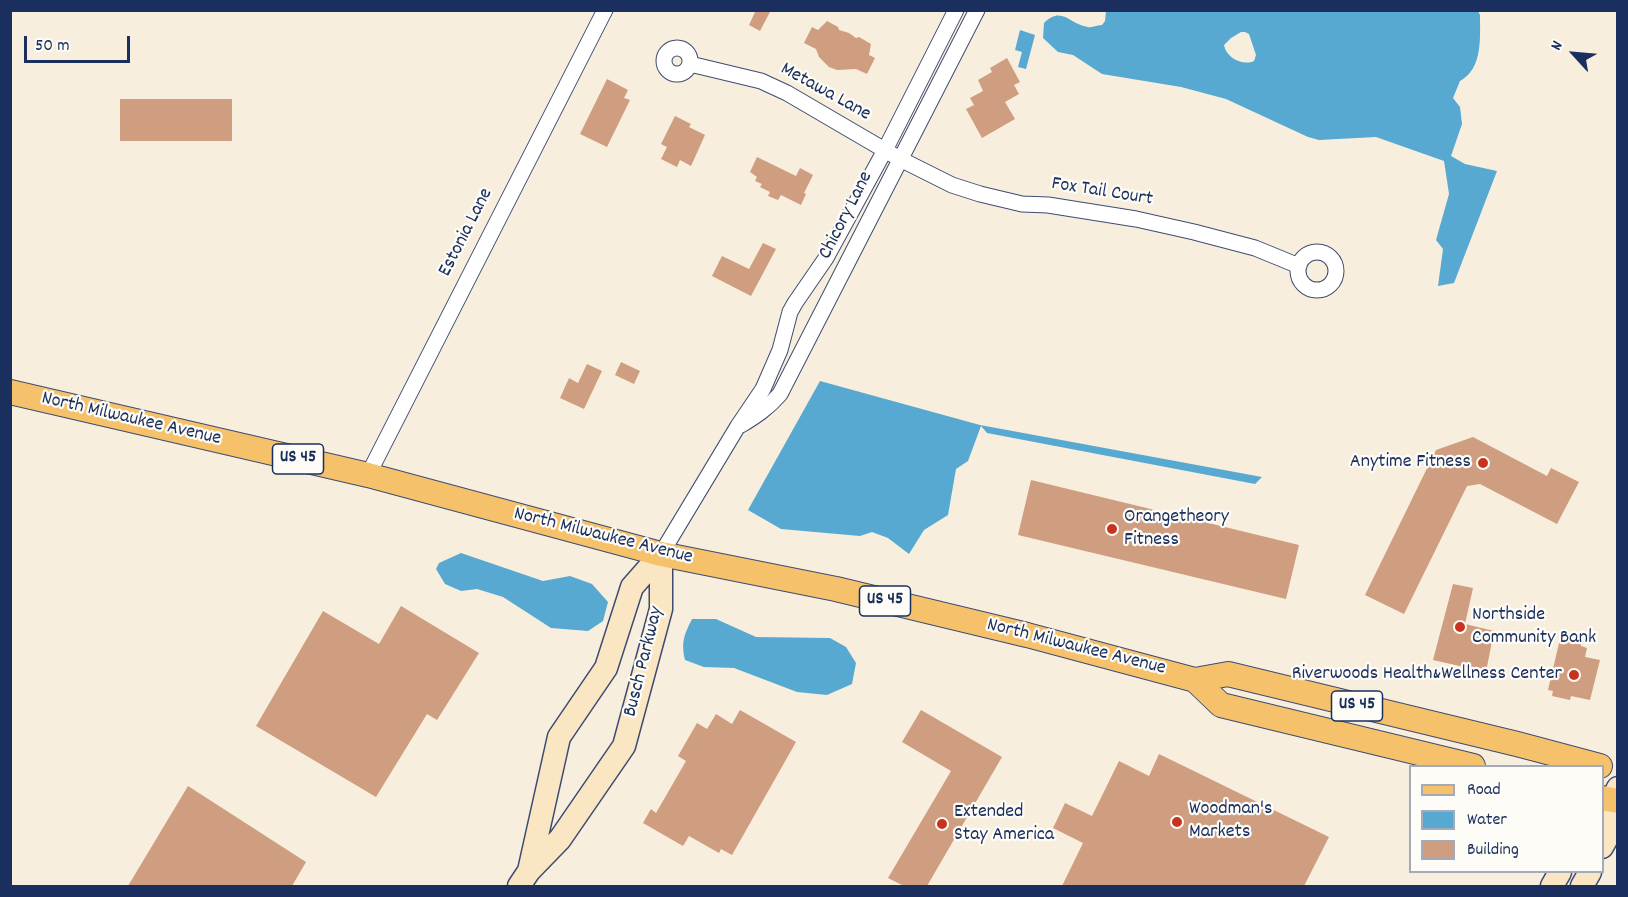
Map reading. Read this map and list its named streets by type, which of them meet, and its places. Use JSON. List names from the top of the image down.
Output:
{
  "streets": {
    "main road": ["North Milwaukee Avenue", "US 45"],
    "street": [
      "Metawa Lane",
      "Fox Tail Court",
      "Chicory Lane",
      "Estonia Lane",
      "Busch Parkway"
    ]
  },
  "crossings": [
    ["Metawa Lane", "Fox Tail Court"],
    ["Metawa Lane", "Chicory Lane"],
    ["Fox Tail Court", "Chicory Lane"],
    ["Chicory Lane", "North Milwaukee Avenue"],
    ["Chicory Lane", "Busch Parkway"],
    ["Estonia Lane", "North Milwaukee Avenue"],
    ["North Milwaukee Avenue", "US 45"],
    ["North Milwaukee Avenue", "Busch Parkway"]
  ],
  "places": [
    "Anytime Fitness",
    "Orangetheory Fitness",
    "Northside Community Bank",
    "Riverwoods Health&Wellness Center",
    "Woodman's Markets",
    "Extended Stay America"
  ],
  "legend": ["Road", "Water", "Building"],
  "scale_bar": "50 m",
  "north": "top left"
}
